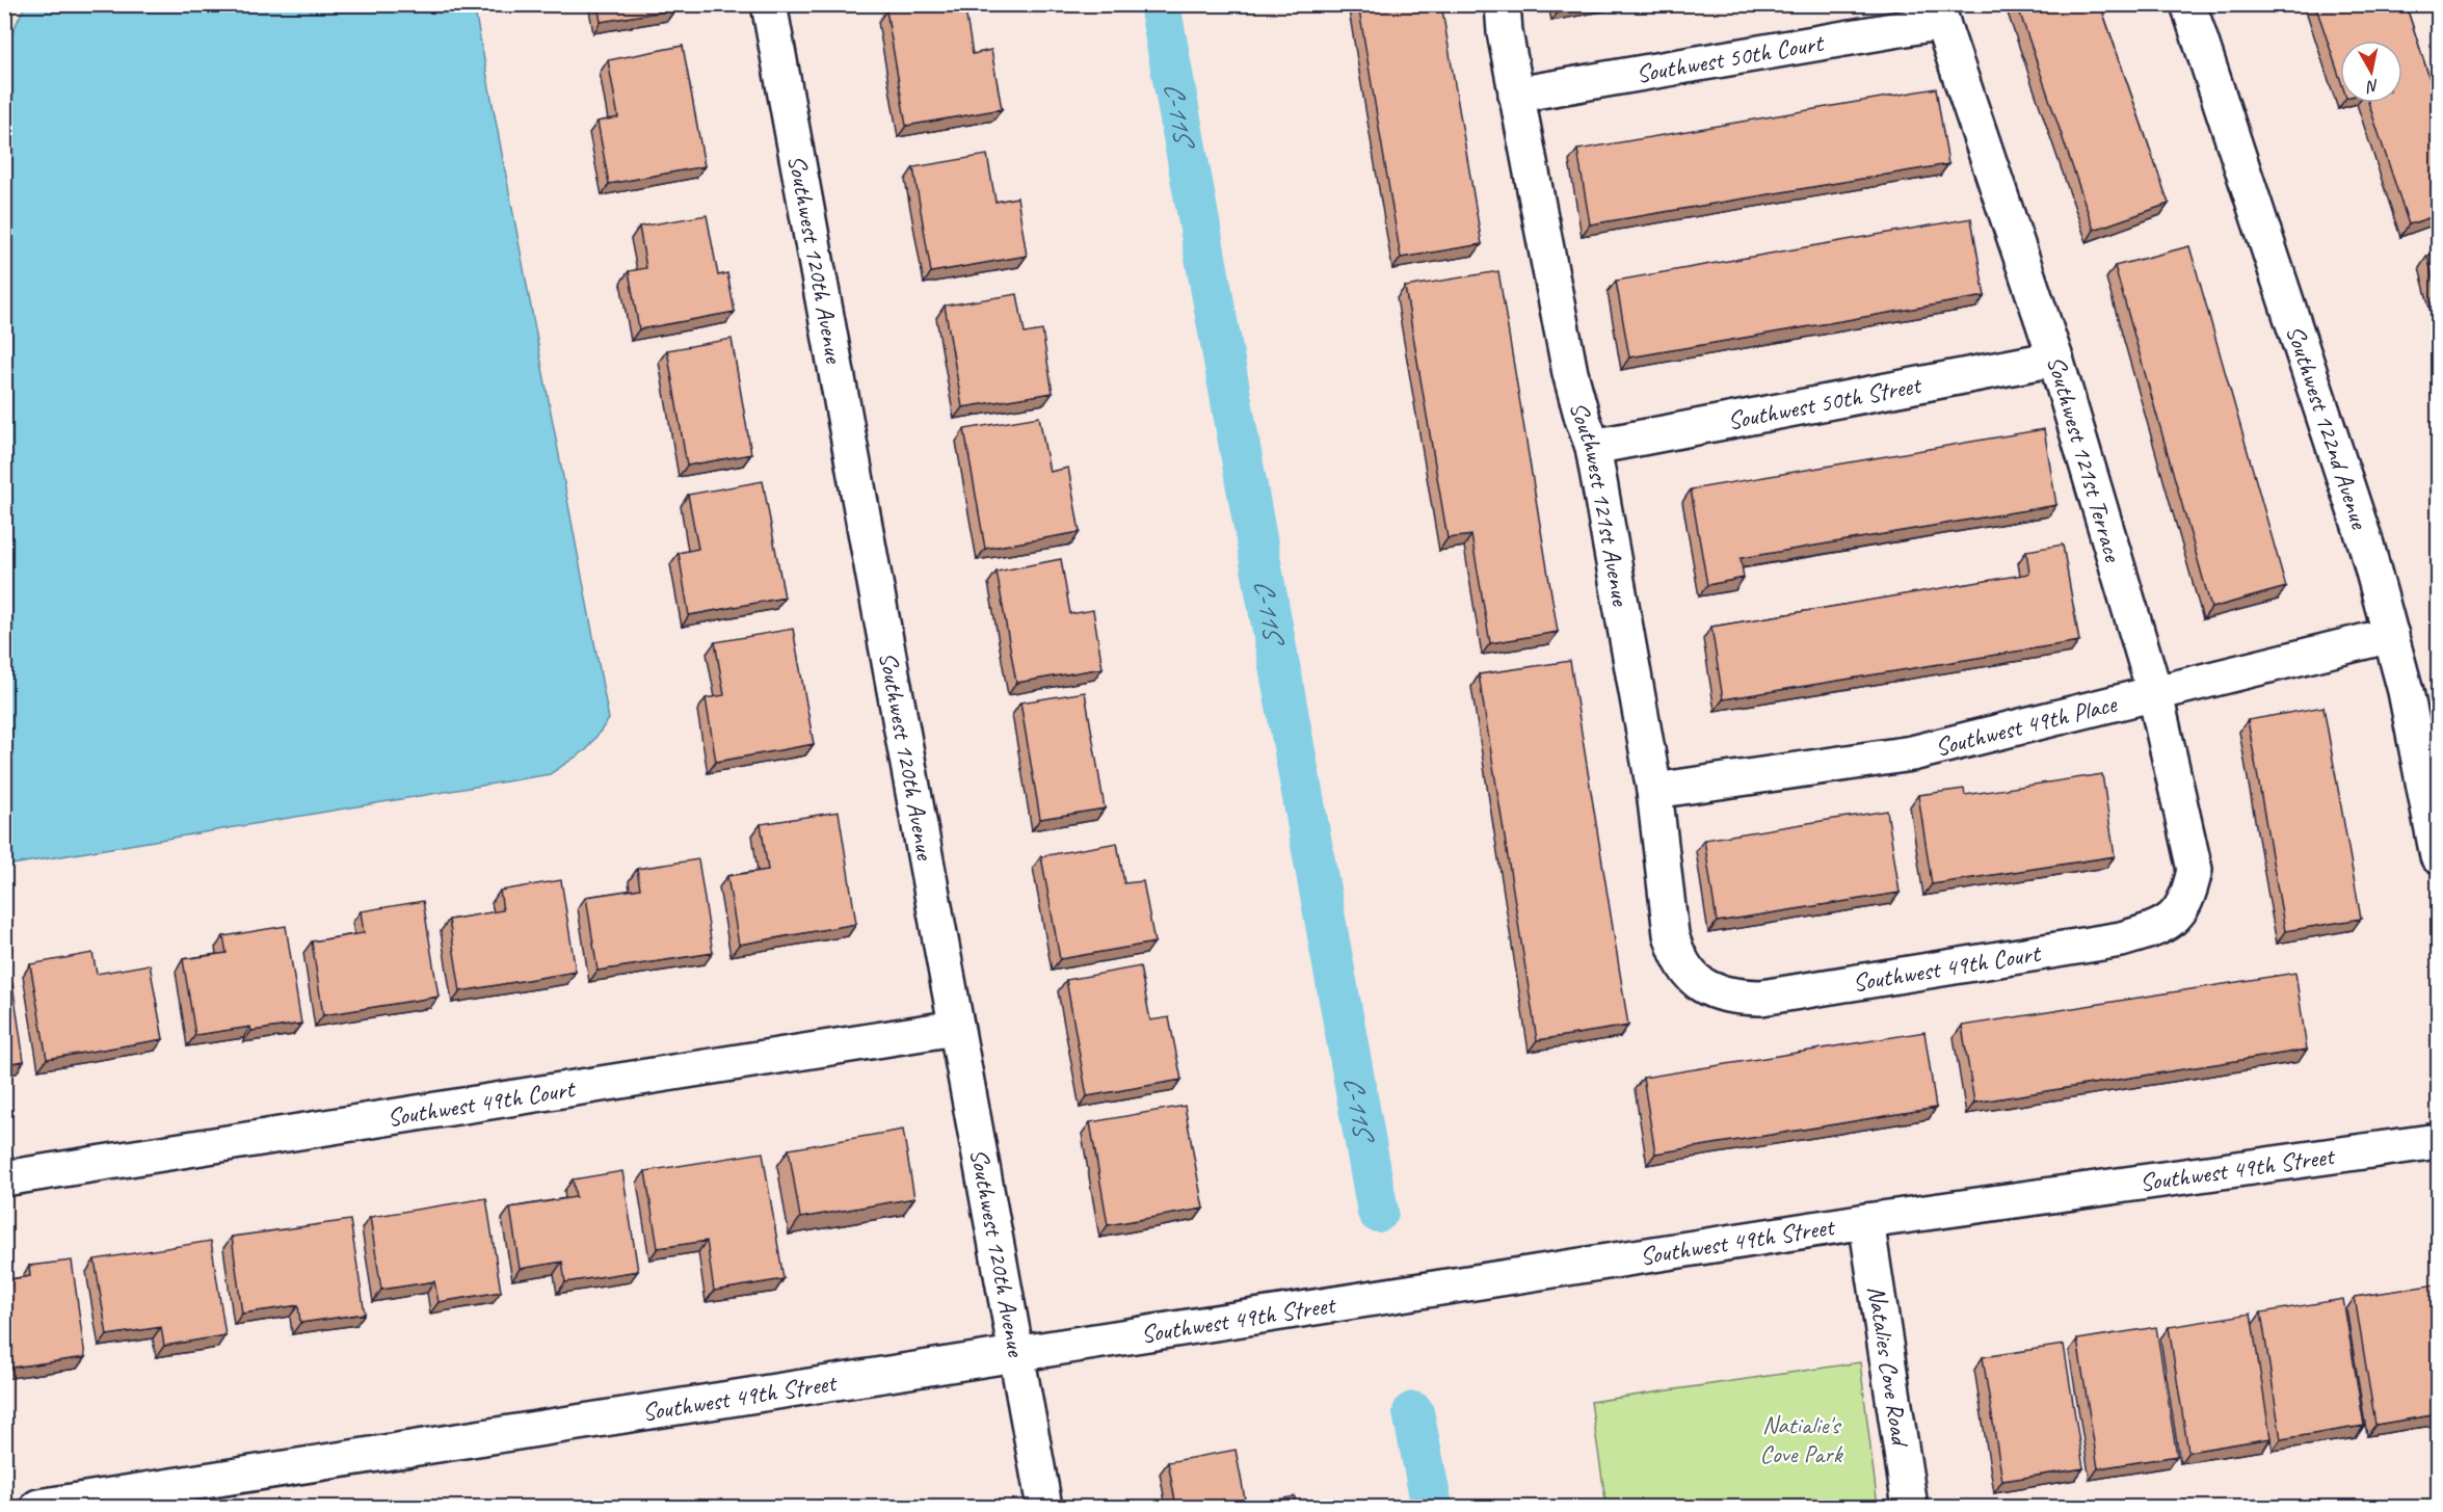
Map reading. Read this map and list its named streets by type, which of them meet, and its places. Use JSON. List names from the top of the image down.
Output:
{
  "streets": {
    "street": [
      "Southwest 50th Court",
      "Southwest 120th Avenue",
      "Southwest 50th Street",
      "Southwest 122nd Avenue",
      "Southwest 121st Terrace",
      "Southwest 121st Avenue",
      "Southwest 49th Place",
      "Southwest 49th Court",
      "Southwest 49th Street",
      "Natalies Cove Road"
    ]
  },
  "crossings": [
    ["Southwest 50th Court", "Southwest 121st Terrace"],
    ["Southwest 50th Court", "Southwest 121st Avenue"],
    ["Southwest 120th Avenue", "Southwest 49th Court"],
    ["Southwest 120th Avenue", "Southwest 49th Street"],
    ["Southwest 50th Street", "Southwest 121st Terrace"],
    ["Southwest 50th Street", "Southwest 121st Avenue"],
    ["Southwest 122nd Avenue", "Southwest 49th Place"],
    ["Southwest 121st Terrace", "Southwest 49th Place"],
    ["Southwest 121st Terrace", "Southwest 49th Court"],
    ["Southwest 121st Avenue", "Southwest 49th Place"],
    ["Southwest 121st Avenue", "Southwest 49th Court"],
    ["Southwest 49th Street", "Natalies Cove Road"]
  ],
  "water": ["C-11S"],
  "parks": ["Natialie's Cove Park"],
  "north": "bottom"
}
